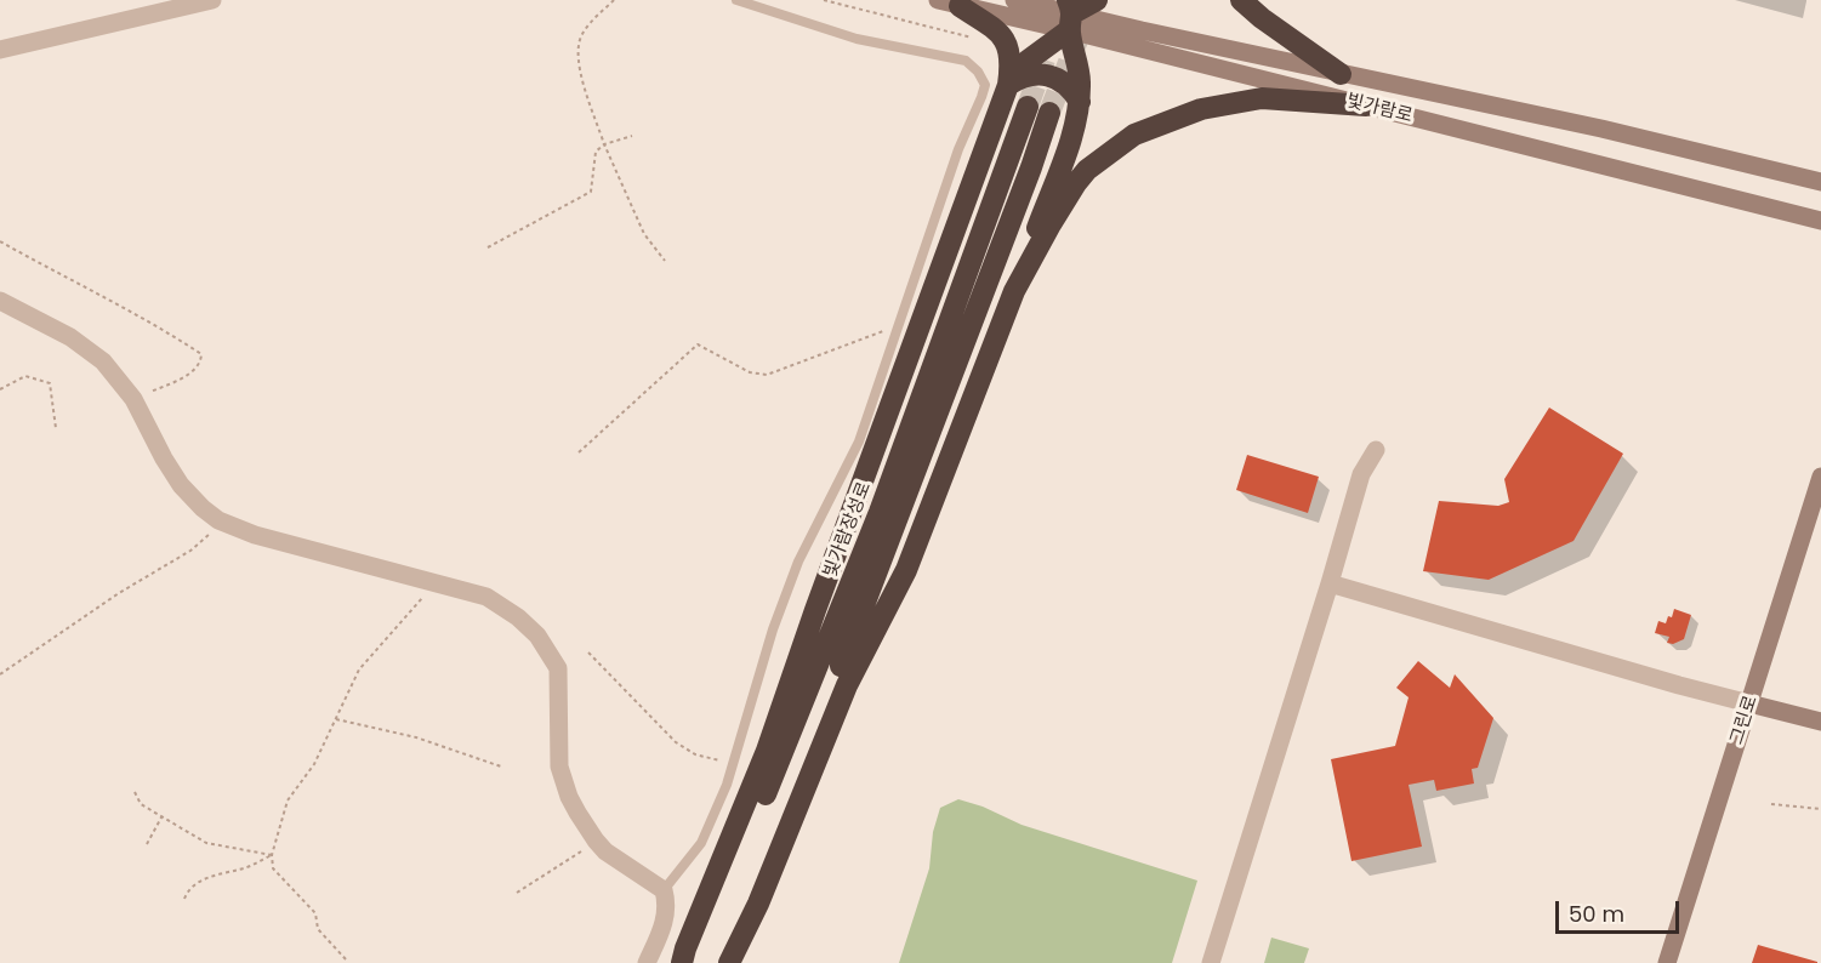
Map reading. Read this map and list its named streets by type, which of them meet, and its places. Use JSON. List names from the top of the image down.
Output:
{
  "streets": {
    "highway": ["빛가람장성로"],
    "main road": ["빛가람로", "그린로"]
  },
  "scale_bar": "50 m"
}
